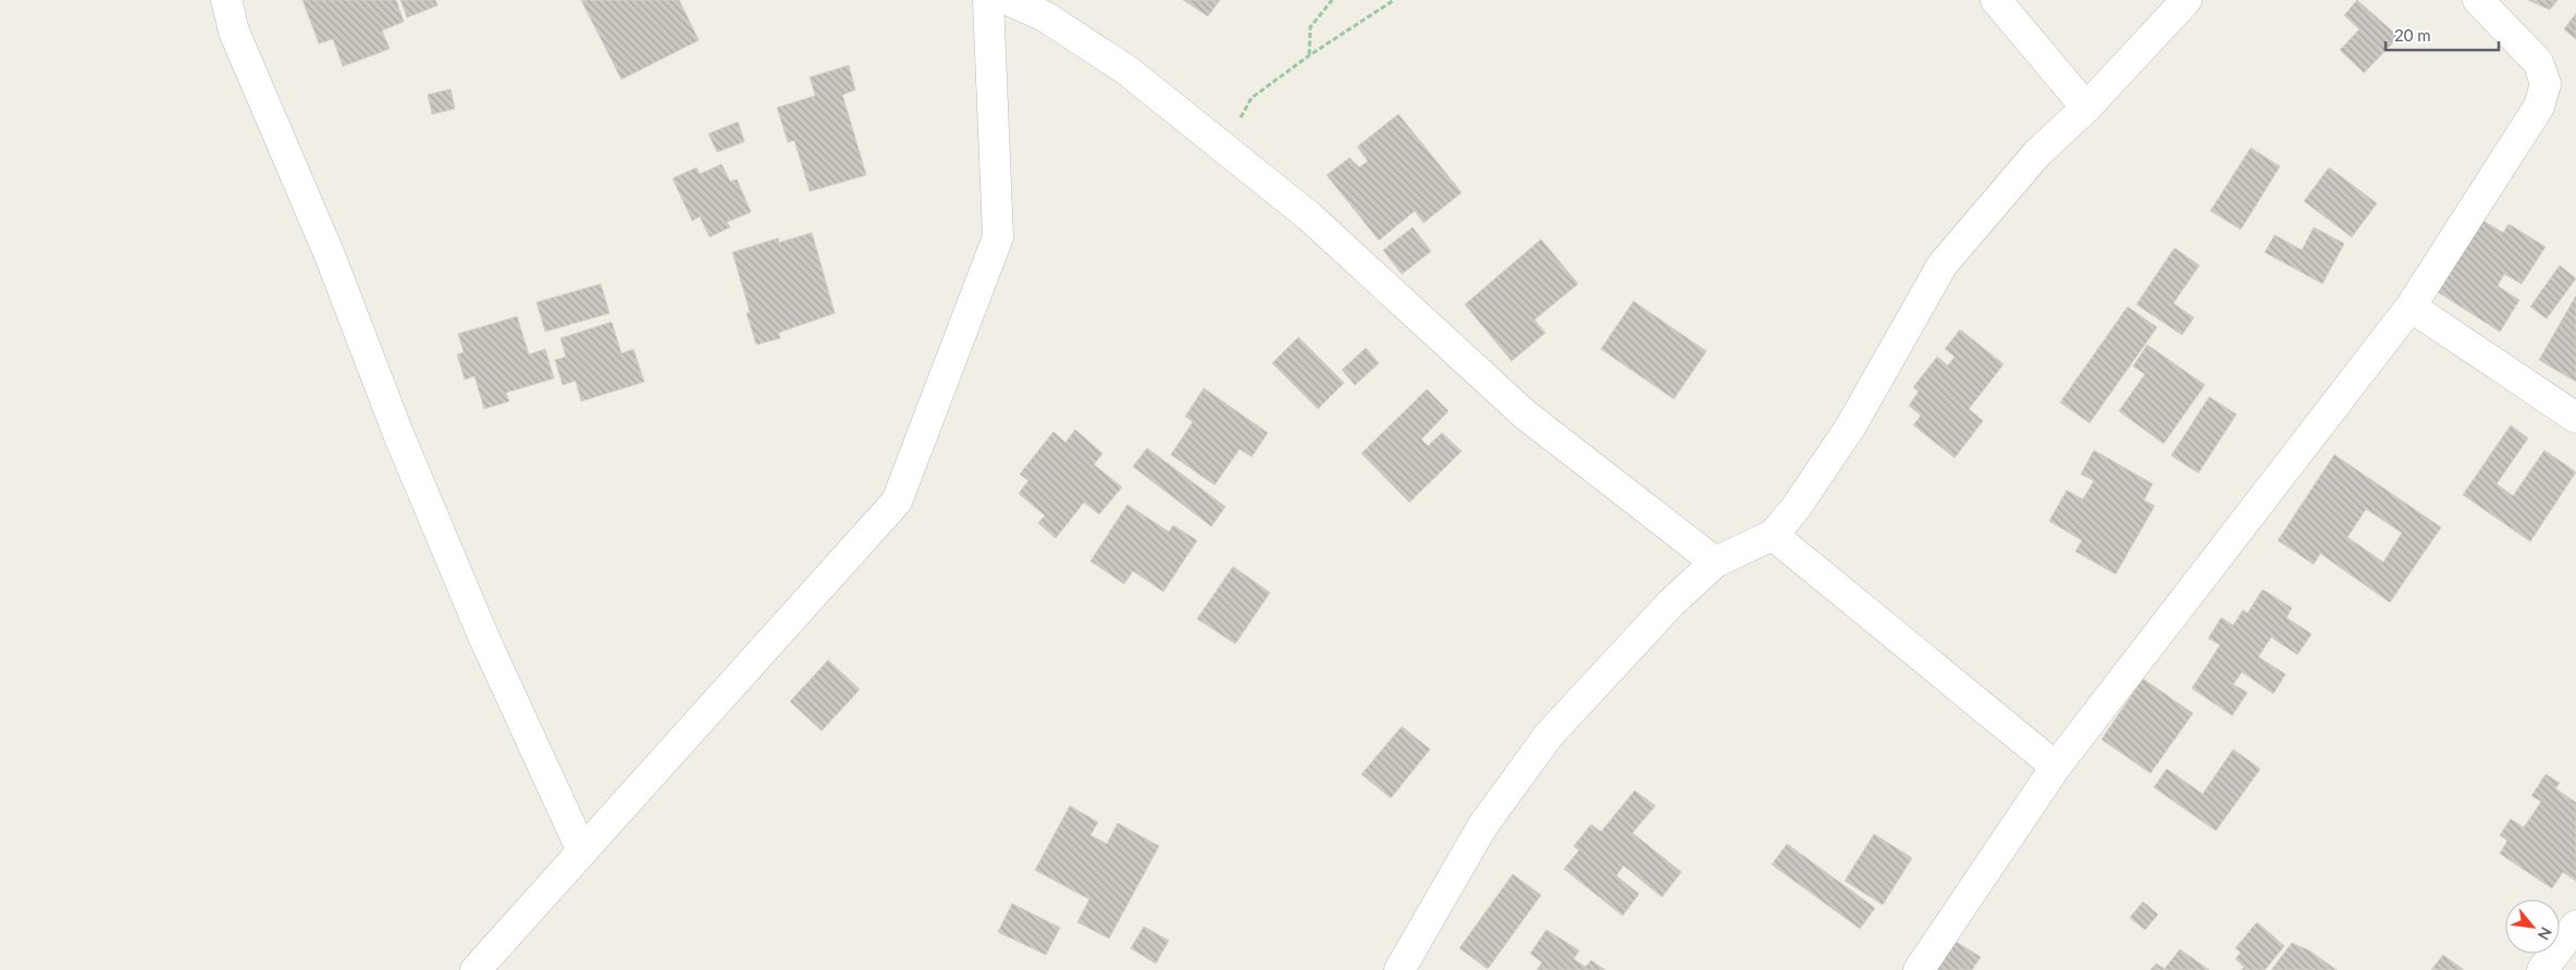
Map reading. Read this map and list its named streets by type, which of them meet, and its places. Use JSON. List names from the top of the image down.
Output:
{
  "scale_bar": "20 m",
  "north": "bottom right"
}
